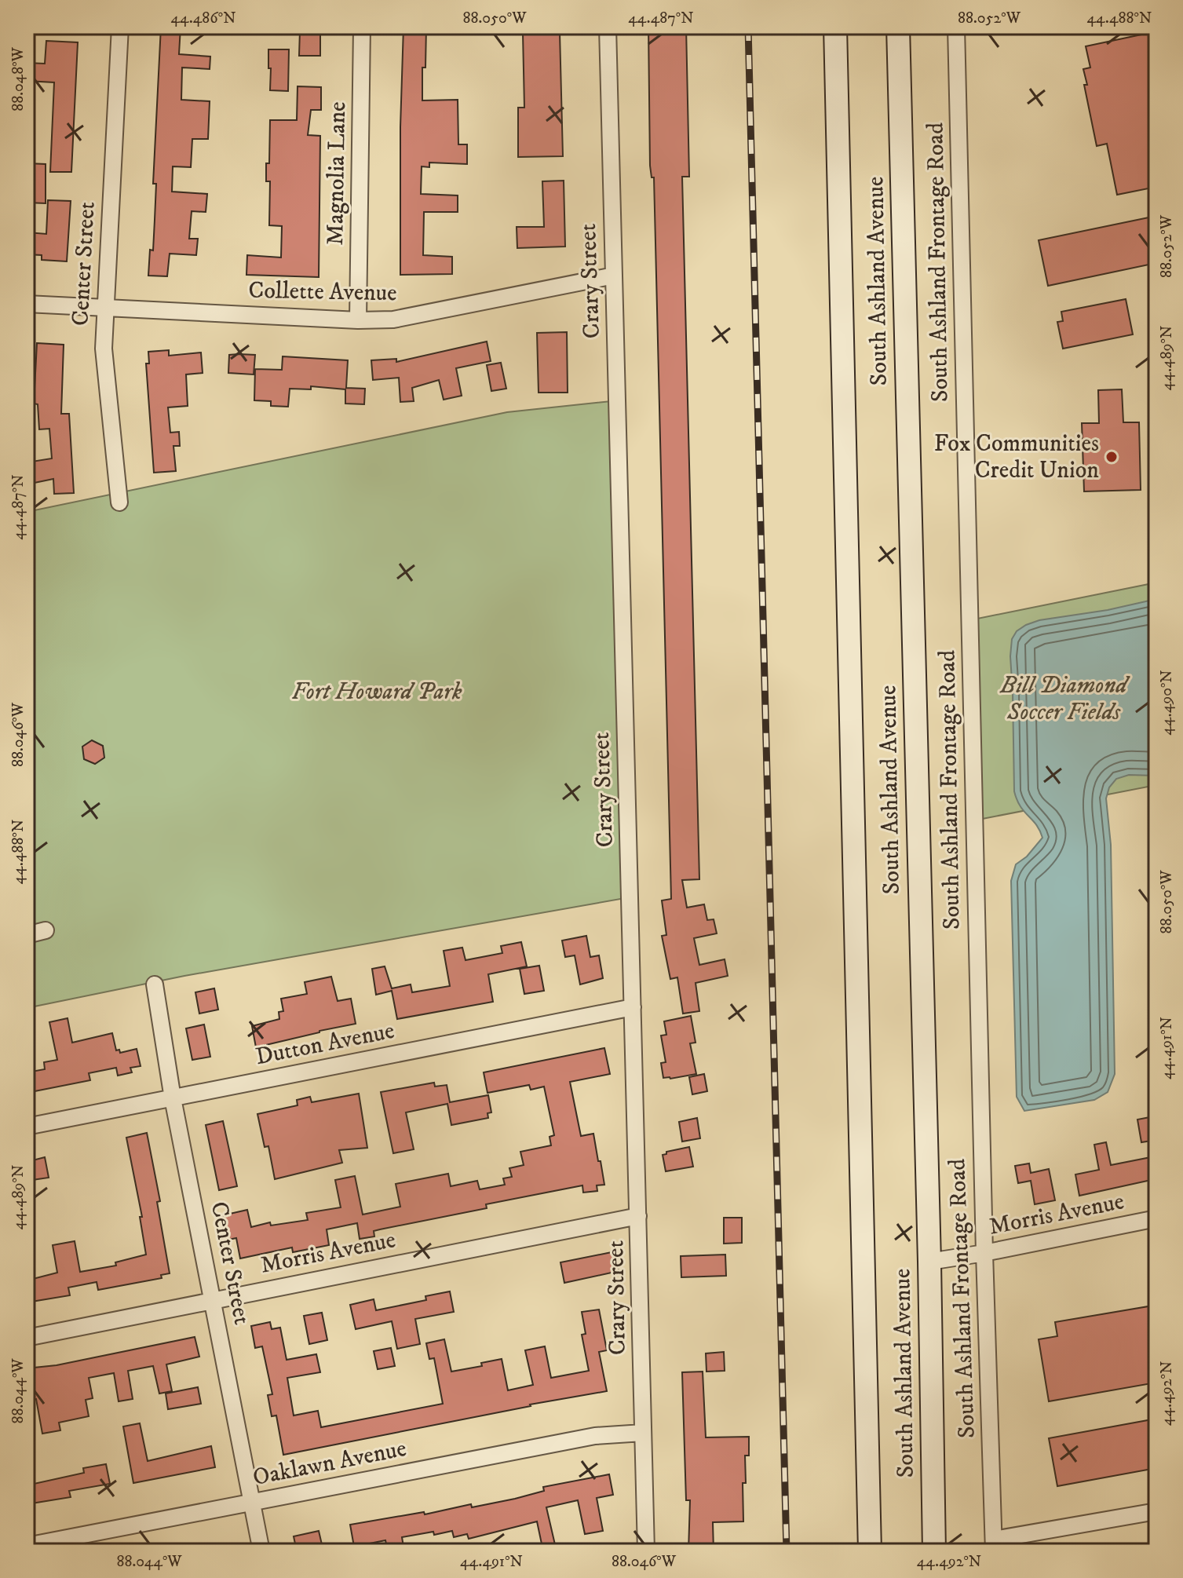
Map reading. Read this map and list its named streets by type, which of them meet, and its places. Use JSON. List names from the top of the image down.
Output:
{
  "streets": {
    "main road": ["South Ashland Avenue"],
    "street": [
      "Magnolia Lane",
      "South Ashland Frontage Road",
      "Center Street",
      "Crary Street",
      "Collette Avenue",
      "Dutton Avenue",
      "Morris Avenue",
      "Oaklawn Avenue"
    ]
  },
  "crossings": [
    ["Magnolia Lane", "Collette Avenue"],
    ["South Ashland Frontage Road", "Morris Avenue"],
    ["Center Street", "Collette Avenue"],
    ["Center Street", "Dutton Avenue"],
    ["Center Street", "Morris Avenue"],
    ["Center Street", "Oaklawn Avenue"],
    ["Crary Street", "Collette Avenue"],
    ["Crary Street", "Dutton Avenue"],
    ["Crary Street", "Morris Avenue"],
    ["Crary Street", "Oaklawn Avenue"],
    ["South Ashland Avenue", "Morris Avenue"]
  ],
  "parks": ["Bill Diamond Soccer Fields", "Fort Howard Park"],
  "places": ["Fox Communities Credit Union"],
  "coordinates": [
    "44.486°N",
    "88.050°W",
    "44.487°N",
    "88.052°W",
    "44.488°N",
    "88.048°W",
    "44.489°N",
    "44.490°N",
    "88.046°W",
    "44.491°N",
    "88.044°W",
    "44.492°N"
  ]
}
